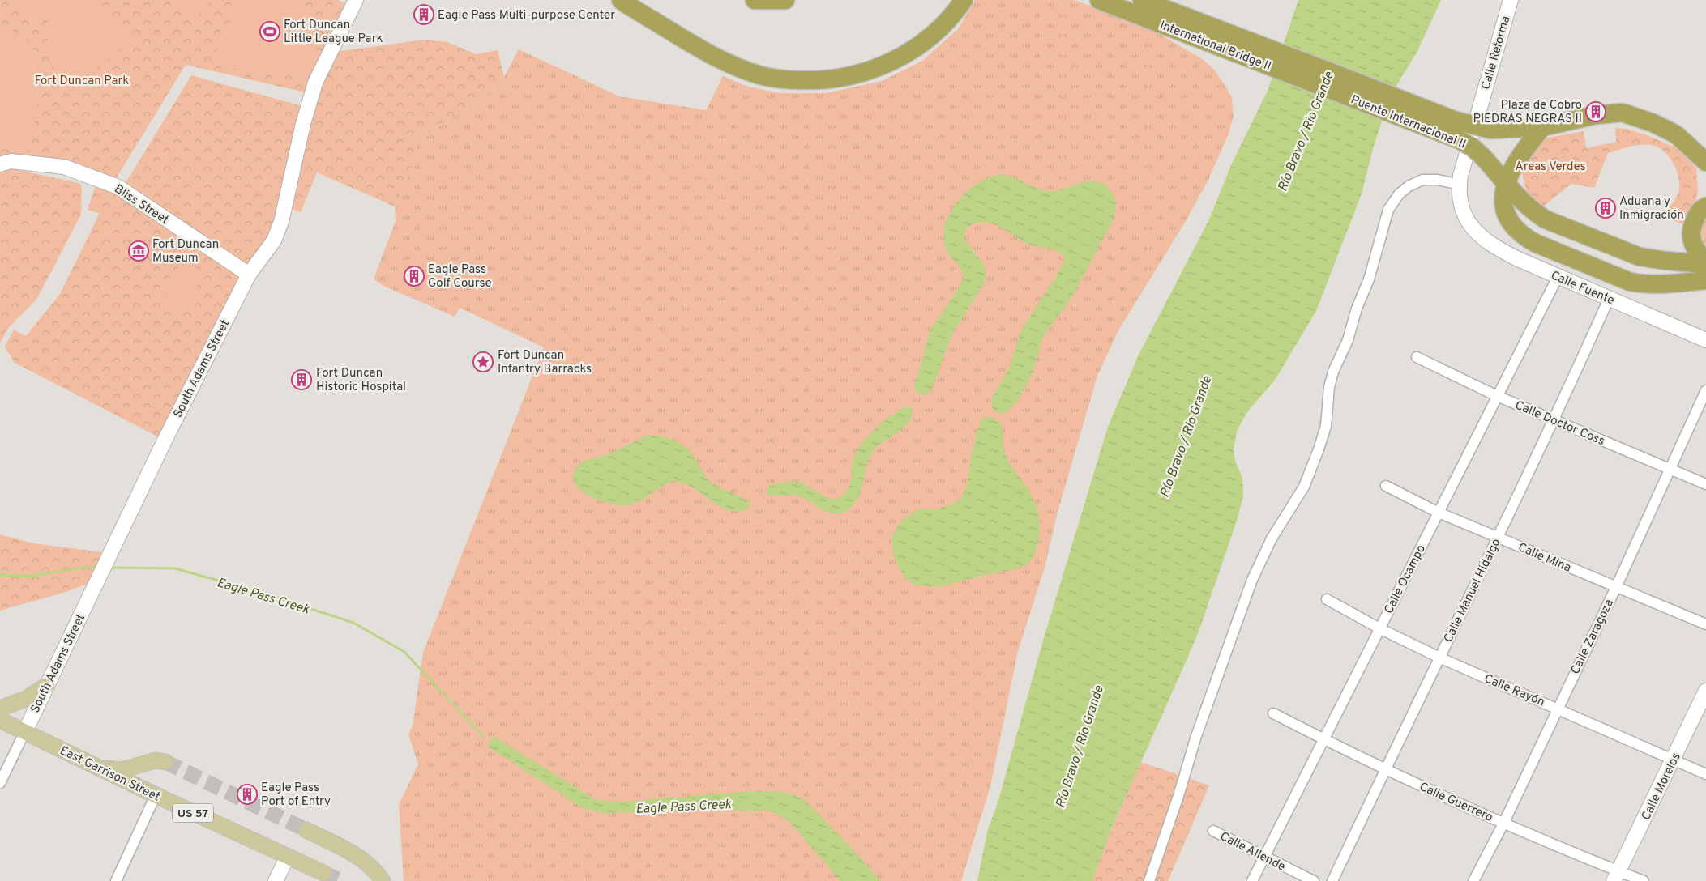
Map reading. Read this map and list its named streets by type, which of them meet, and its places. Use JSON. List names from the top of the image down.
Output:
{
  "streets": {
    "highway": ["International Bridge II", "Puente Internacional II"],
    "main road": ["East Garrison Street", "US 57"],
    "street": [
      "Calle Reforma",
      "Bliss Street",
      "Calle Fuente",
      "South Adams Street",
      "Calle Doctor Coss",
      "Calle Mina",
      "Calle Ocampo",
      "Calle Manuel Hidalgo",
      "Calle Zaragoza",
      "Calle Rayón",
      "Calle Morelos",
      "Calle Guerrero",
      "Calle Allende"
    ]
  },
  "crossings": [
    ["International Bridge II", "Puente Internacional II"],
    ["Calle Reforma", "Calle Fuente"],
    ["Bliss Street", "South Adams Street"],
    ["Calle Fuente", "Calle Ocampo"],
    ["Calle Fuente", "Calle Manuel Hidalgo"],
    ["South Adams Street", "East Garrison Street"],
    ["Calle Doctor Coss", "Calle Ocampo"],
    ["Calle Doctor Coss", "Calle Manuel Hidalgo"],
    ["Calle Doctor Coss", "Calle Zaragoza"],
    ["Calle Mina", "Calle Ocampo"],
    ["Calle Mina", "Calle Manuel Hidalgo"],
    ["Calle Mina", "Calle Zaragoza"],
    ["Calle Ocampo", "Calle Rayón"],
    ["Calle Ocampo", "Calle Guerrero"],
    ["Calle Ocampo", "Calle Allende"],
    ["Calle Manuel Hidalgo", "Calle Rayón"],
    ["Calle Manuel Hidalgo", "Calle Guerrero"],
    ["Calle Zaragoza", "Calle Rayón"],
    ["Calle Zaragoza", "Calle Guerrero"],
    ["Calle Rayón", "Calle Morelos"],
    ["East Garrison Street", "US 57"],
    ["Calle Morelos", "Calle Guerrero"]
  ],
  "water": ["Río Bravo / Rio Grande", "Eagle Pass Creek"],
  "parks": ["Fort Duncan Park", "Areas Verdes"],
  "places": {
    "building": [
      "Eagle Pass Multi-purpose Center",
      "Plaza de Cobro PIEDRAS NEGRAS II",
      "Aduana y Inmigración",
      "Eagle Pass Golf Course",
      "Fort Duncan Historic Hospital",
      "Eagle Pass Port of Entry"
    ],
    "sports": ["Fort Duncan Little League Park"],
    "museum": ["Fort Duncan Museum"],
    "place": ["Fort Duncan Infantry Barracks"]
  }
}
